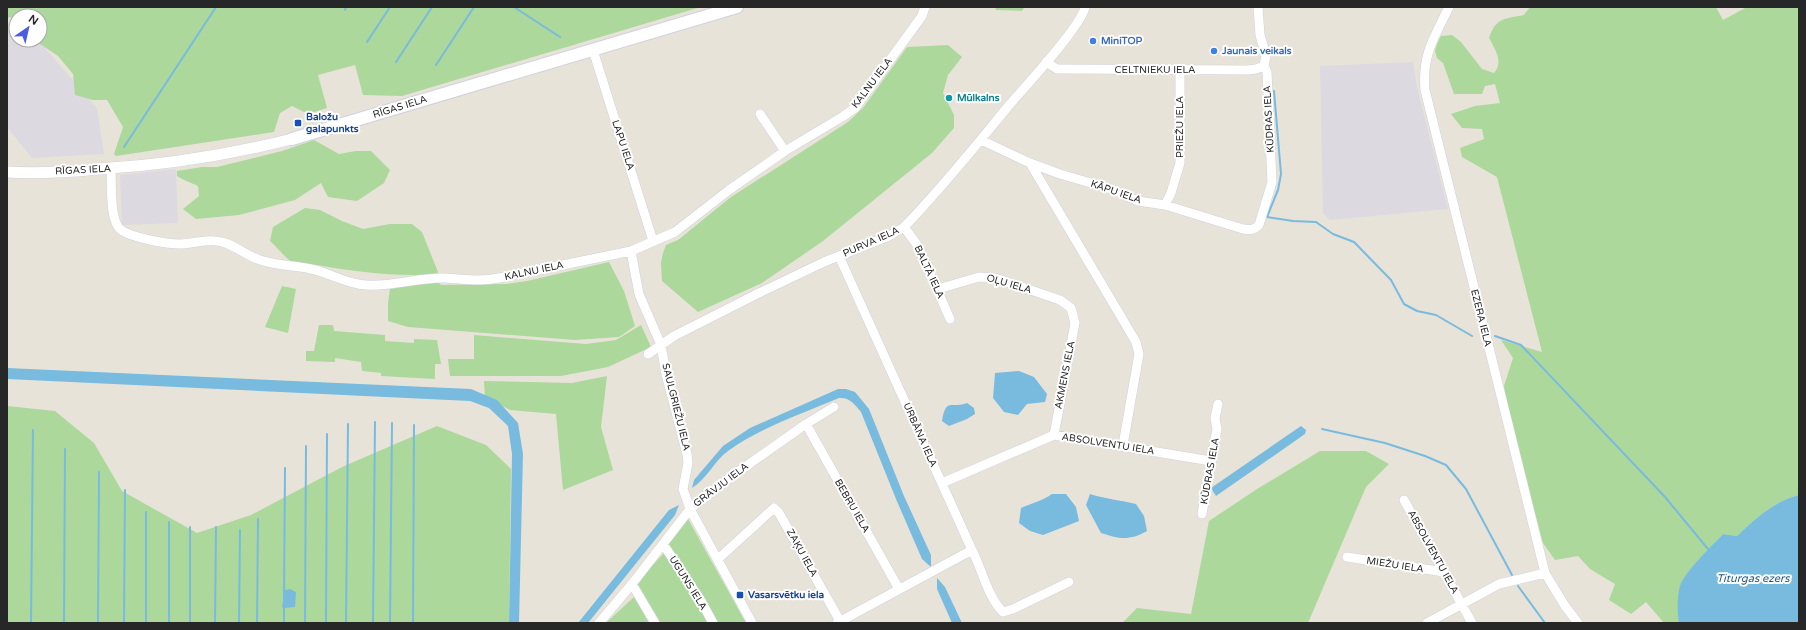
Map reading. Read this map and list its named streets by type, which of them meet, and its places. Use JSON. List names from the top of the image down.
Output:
{
  "streets": {
    "main road": ["RĪGAS IELA"],
    "street": [
      "CELTNIEKU IELA",
      "KALNU IELA",
      "KŪDRAS IELA",
      "PRIEŽU IELA",
      "LAPU IELA",
      "KĀPU IELA",
      "PURVA IELA",
      "BALTĀ IELA",
      "OĻU IELA",
      "EZERA IELA",
      "AKMENS IELA",
      "SAULGRIEŽU IELA",
      "URBĀNA IELA",
      "ABSOLVENTU IELA",
      "GRĀVJU IELA",
      "BEBRU IELA",
      "ZAĶU IELA",
      "MIEŽU IELA",
      "UGUNS IELA"
    ]
  },
  "crossings": [
    ["CELTNIEKU IELA", "KŪDRAS IELA"],
    ["CELTNIEKU IELA", "PRIEŽU IELA"],
    ["CELTNIEKU IELA", "PURVA IELA"],
    ["KALNU IELA", "RĪGAS IELA"],
    ["KALNU IELA", "LAPU IELA"],
    ["KALNU IELA", "SAULGRIEŽU IELA"],
    ["RĪGAS IELA", "LAPU IELA"],
    ["KŪDRAS IELA", "KĀPU IELA"],
    ["KŪDRAS IELA", "ABSOLVENTU IELA"],
    ["PRIEŽU IELA", "KĀPU IELA"],
    ["KĀPU IELA", "PURVA IELA"],
    ["PURVA IELA", "BALTĀ IELA"],
    ["PURVA IELA", "SAULGRIEŽU IELA"],
    ["PURVA IELA", "URBĀNA IELA"],
    ["BALTĀ IELA", "OĻU IELA"],
    ["OĻU IELA", "AKMENS IELA"],
    ["AKMENS IELA", "ABSOLVENTU IELA"],
    ["SAULGRIEŽU IELA", "GRĀVJU IELA"],
    ["SAULGRIEŽU IELA", "ZAĶU IELA"],
    ["URBĀNA IELA", "ABSOLVENTU IELA"],
    ["ABSOLVENTU IELA", "MIEŽU IELA"],
    ["GRĀVJU IELA", "BEBRU IELA"],
    ["GRĀVJU IELA", "UGUNS IELA"]
  ],
  "water": ["Titurgas ezers"],
  "places": {
    "other": ["MiniTOP", "Jaunais veikals", "Mūlkalns"],
    "transit": ["Baložu galapunkts", "Vasarsvētku iela"]
  },
  "north": "top right"
}
